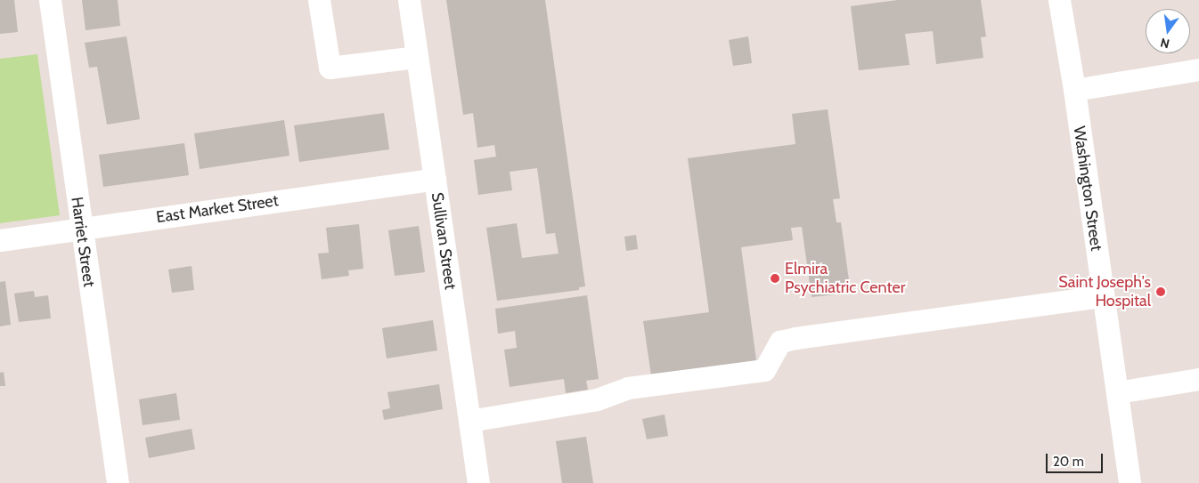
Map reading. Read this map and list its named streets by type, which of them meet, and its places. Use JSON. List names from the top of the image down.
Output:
{
  "streets": {
    "street": [
      "Washington Street",
      "East Market Street",
      "Sullivan Street",
      "Harriet Street"
    ]
  },
  "crossings": [
    ["East Market Street", "Sullivan Street"],
    ["East Market Street", "Harriet Street"]
  ],
  "places": ["Elmira Psychiatric Center", "Saint Joseph's Hospital"],
  "scale_bar": "20 m",
  "north": "bottom"
}
